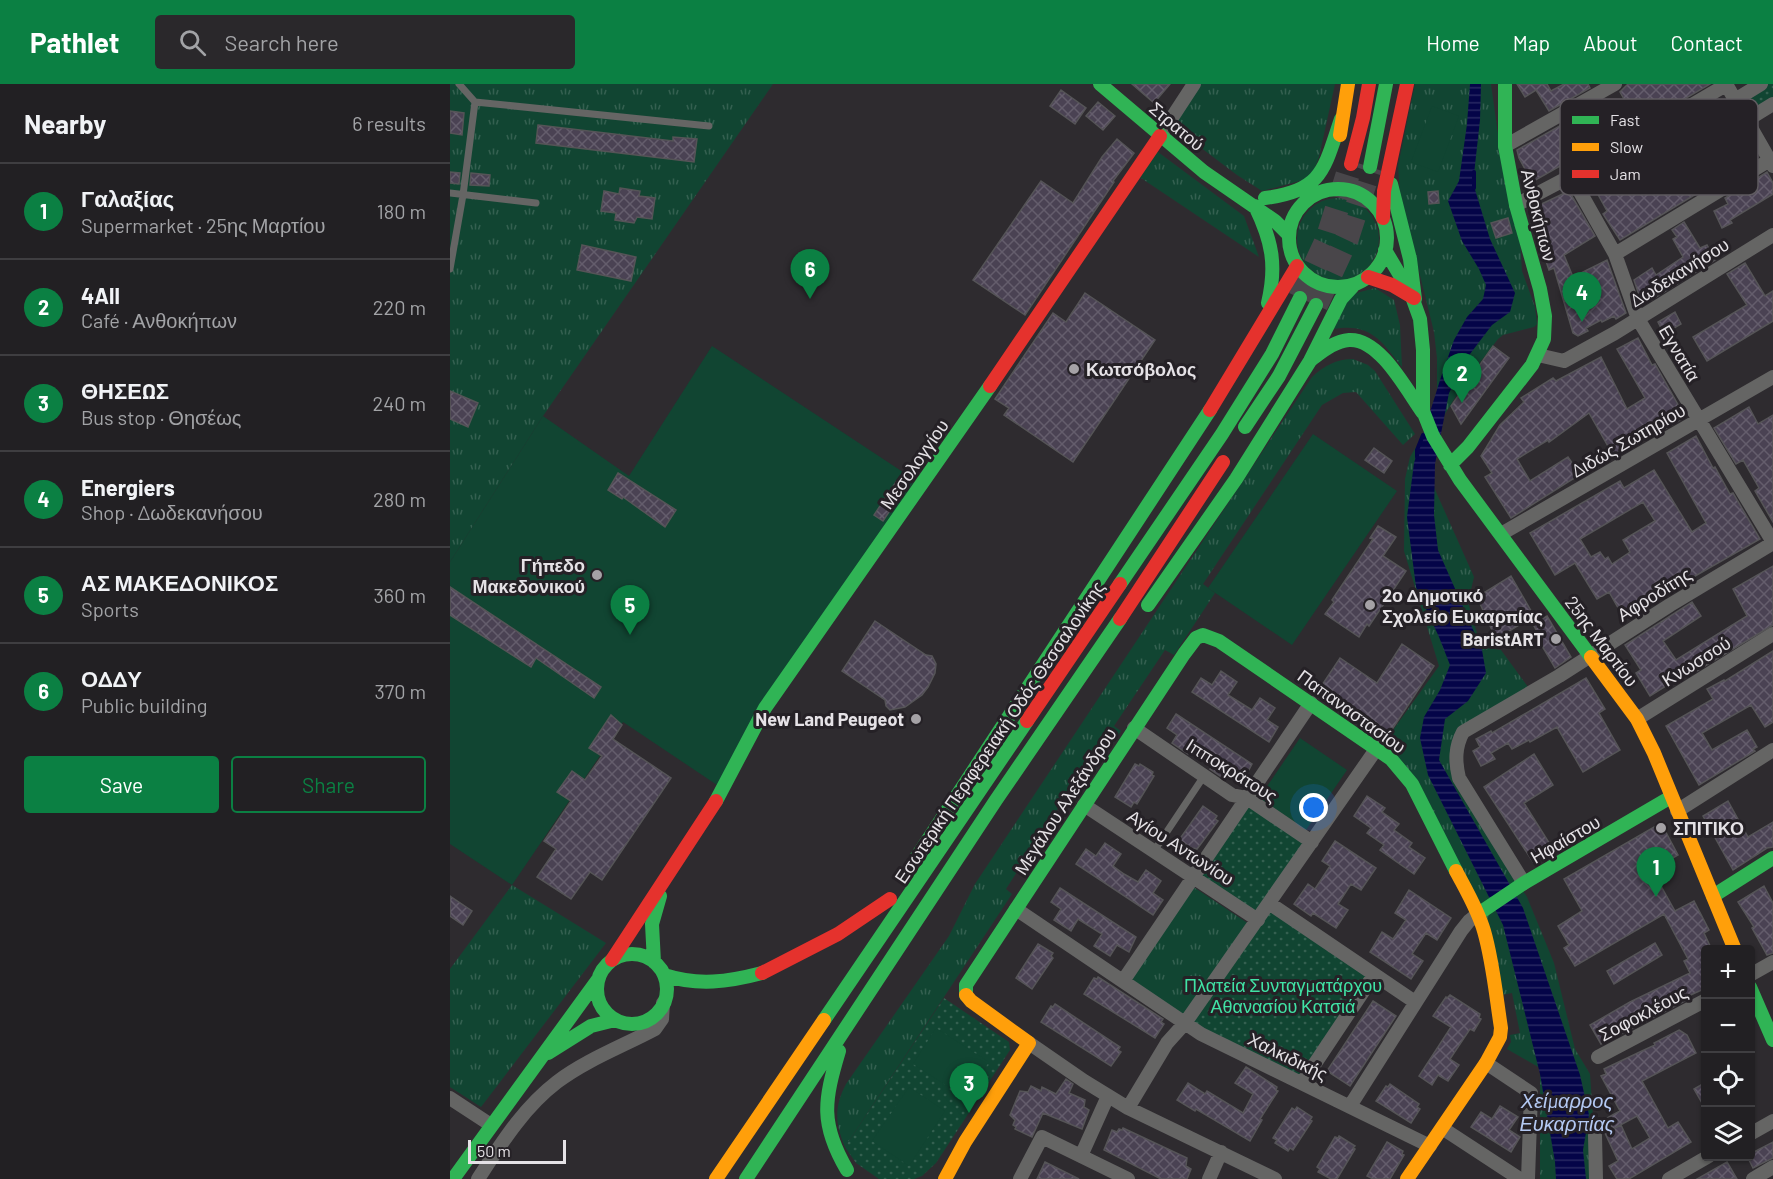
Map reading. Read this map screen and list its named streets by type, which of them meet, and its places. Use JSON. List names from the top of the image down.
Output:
{
  "streets": {
    "main road": [
      "Στρατού",
      "Ανθοκήπων",
      "Μεσολογγίου",
      "25ης Μαρτίου",
      "Παπαναστασίου",
      "Εσωτερική Περιφερειακή Οδός Θεσσαλονίκης",
      "Μεγάλου Αλεξάνδρου",
      "Ηφαίστου"
    ],
    "street": [
      "Δωδεκανήσου",
      "Εγνατία",
      "Διδώς Σωτηρίου",
      "Αφροδίτης",
      "Κνωσσού",
      "Ιπποκράτους",
      "Αγίου Αντωνίου",
      "Σοφοκλέους",
      "Χαλκιδικής"
    ]
  },
  "crossings": [
    ["Στρατού", "Μεσολογγίου"],
    ["Ανθοκήπων", "Δωδεκανήσου"],
    ["Ανθοκήπων", "25ης Μαρτίου"],
    ["Δωδεκανήσου", "Εγνατία"],
    ["Εγνατία", "Διδώς Σωτηρίου"],
    ["Εγνατία", "Αφροδίτης"],
    ["Διδώς Σωτηρίου", "25ης Μαρτίου"],
    ["Αφροδίτης", "25ης Μαρτίου"],
    ["Αφροδίτης", "Ηφαίστου"],
    ["25ης Μαρτίου", "Κνωσσού"],
    ["25ης Μαρτίου", "Ηφαίστου"],
    ["Παπαναστασίου", "Μεγάλου Αλεξάνδρου"],
    ["Παπαναστασίου", "Ηφαίστου"],
    ["Παπαναστασίου", "Χαλκιδικής"],
    ["Ιπποκράτους", "Μεγάλου Αλεξάνδρου"],
    ["Μεγάλου Αλεξάνδρου", "Αγίου Αντωνίου"],
    ["Μεγάλου Αλεξάνδρου", "Χαλκιδικής"]
  ],
  "water": ["Χείμαρρος Ευκαρπίας"],
  "parks": ["Πλατεία Συνταγματάρχου Αθανασίου Κατσιά"],
  "places": [
    "Κωτσόβολος",
    "Γήπεδο Μακεδονικού",
    "2ο Δημοτικό Σχολείο Ευκαρπίας",
    "BaristART",
    "New Land Peugeot",
    "ΣΠΙΤΙΚΟ"
  ],
  "legend": ["Fast", "Slow", "Jam"],
  "scale_bar": "50 m",
  "page": {
    "header": "Pathlet",
    "search": "Search here",
    "nav": [
      "Home",
      "Map",
      "About",
      "Contact"
    ],
    "heading": ["Nearby", "6 results"],
    "list": [
      {
        "mark": "1",
        "name": "Γαλαξίας",
        "note": "Supermarket · 25ης Μαρτίου",
        "value": "180 m"
      },
      {
        "mark": "2",
        "name": "4All",
        "note": "Café · Ανθοκήπων",
        "value": "220 m"
      },
      {
        "mark": "3",
        "name": "ΘΗΣΕΩΣ",
        "note": "Bus stop · Θησέως",
        "value": "240 m"
      },
      {
        "mark": "4",
        "name": "Energiers",
        "note": "Shop · Δωδεκανήσου",
        "value": "280 m"
      },
      {
        "mark": "5",
        "name": "ΑΣ ΜΑΚΕΔΟΝΙΚΟΣ",
        "note": "Sports",
        "value": "360 m"
      },
      {
        "mark": "6",
        "name": "ΟΔΔΥ",
        "note": "Public building",
        "value": "370 m"
      }
    ],
    "pins": [
      "6",
      "4",
      "2",
      "5",
      "1",
      "3"
    ],
    "buttons": ["Save", "Share"],
    "map_buttons": ["+", "−"],
    "scale": "50 m"
  }
}
